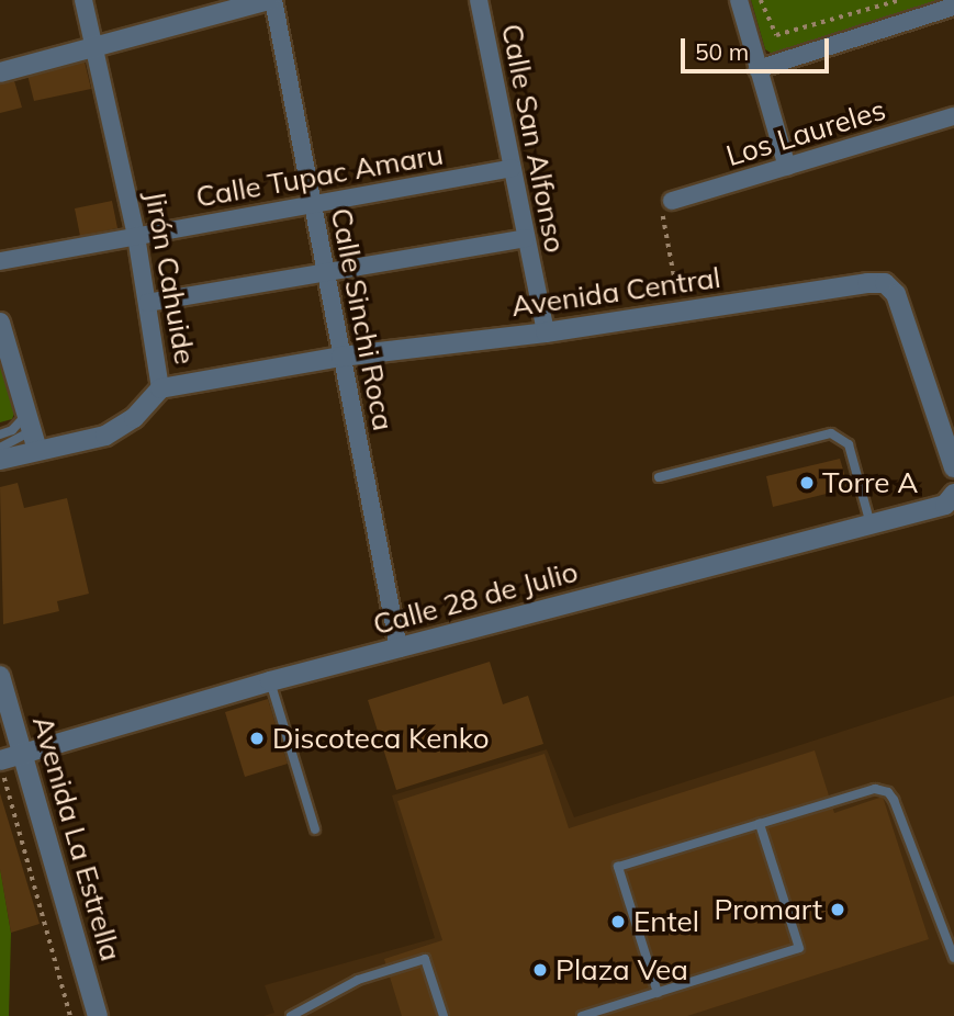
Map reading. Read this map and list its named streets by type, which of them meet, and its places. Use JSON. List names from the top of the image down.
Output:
{
  "streets": {
    "street": [
      "Los Laureles",
      "Calle San Alfonso",
      "Calle Tupac Amaru",
      "Jirón Cahuide",
      "Avenida Central",
      "Calle Sinchi Roca",
      "Calle 28 de Julio",
      "Avenida La Estrella"
    ]
  },
  "crossings": [
    ["Calle San Alfonso", "Calle Tupac Amaru"],
    ["Calle San Alfonso", "Avenida Central"],
    ["Calle Tupac Amaru", "Jirón Cahuide"],
    ["Calle Tupac Amaru", "Calle Sinchi Roca"],
    ["Jirón Cahuide", "Avenida Central"],
    ["Avenida Central", "Calle Sinchi Roca"],
    ["Calle Sinchi Roca", "Calle 28 de Julio"],
    ["Calle 28 de Julio", "Avenida La Estrella"]
  ],
  "places": [
    "Torre A",
    "Discoteca Kenko",
    "Promart",
    "Entel",
    "Plaza Vea"
  ],
  "scale_bar": "50 m"
}
